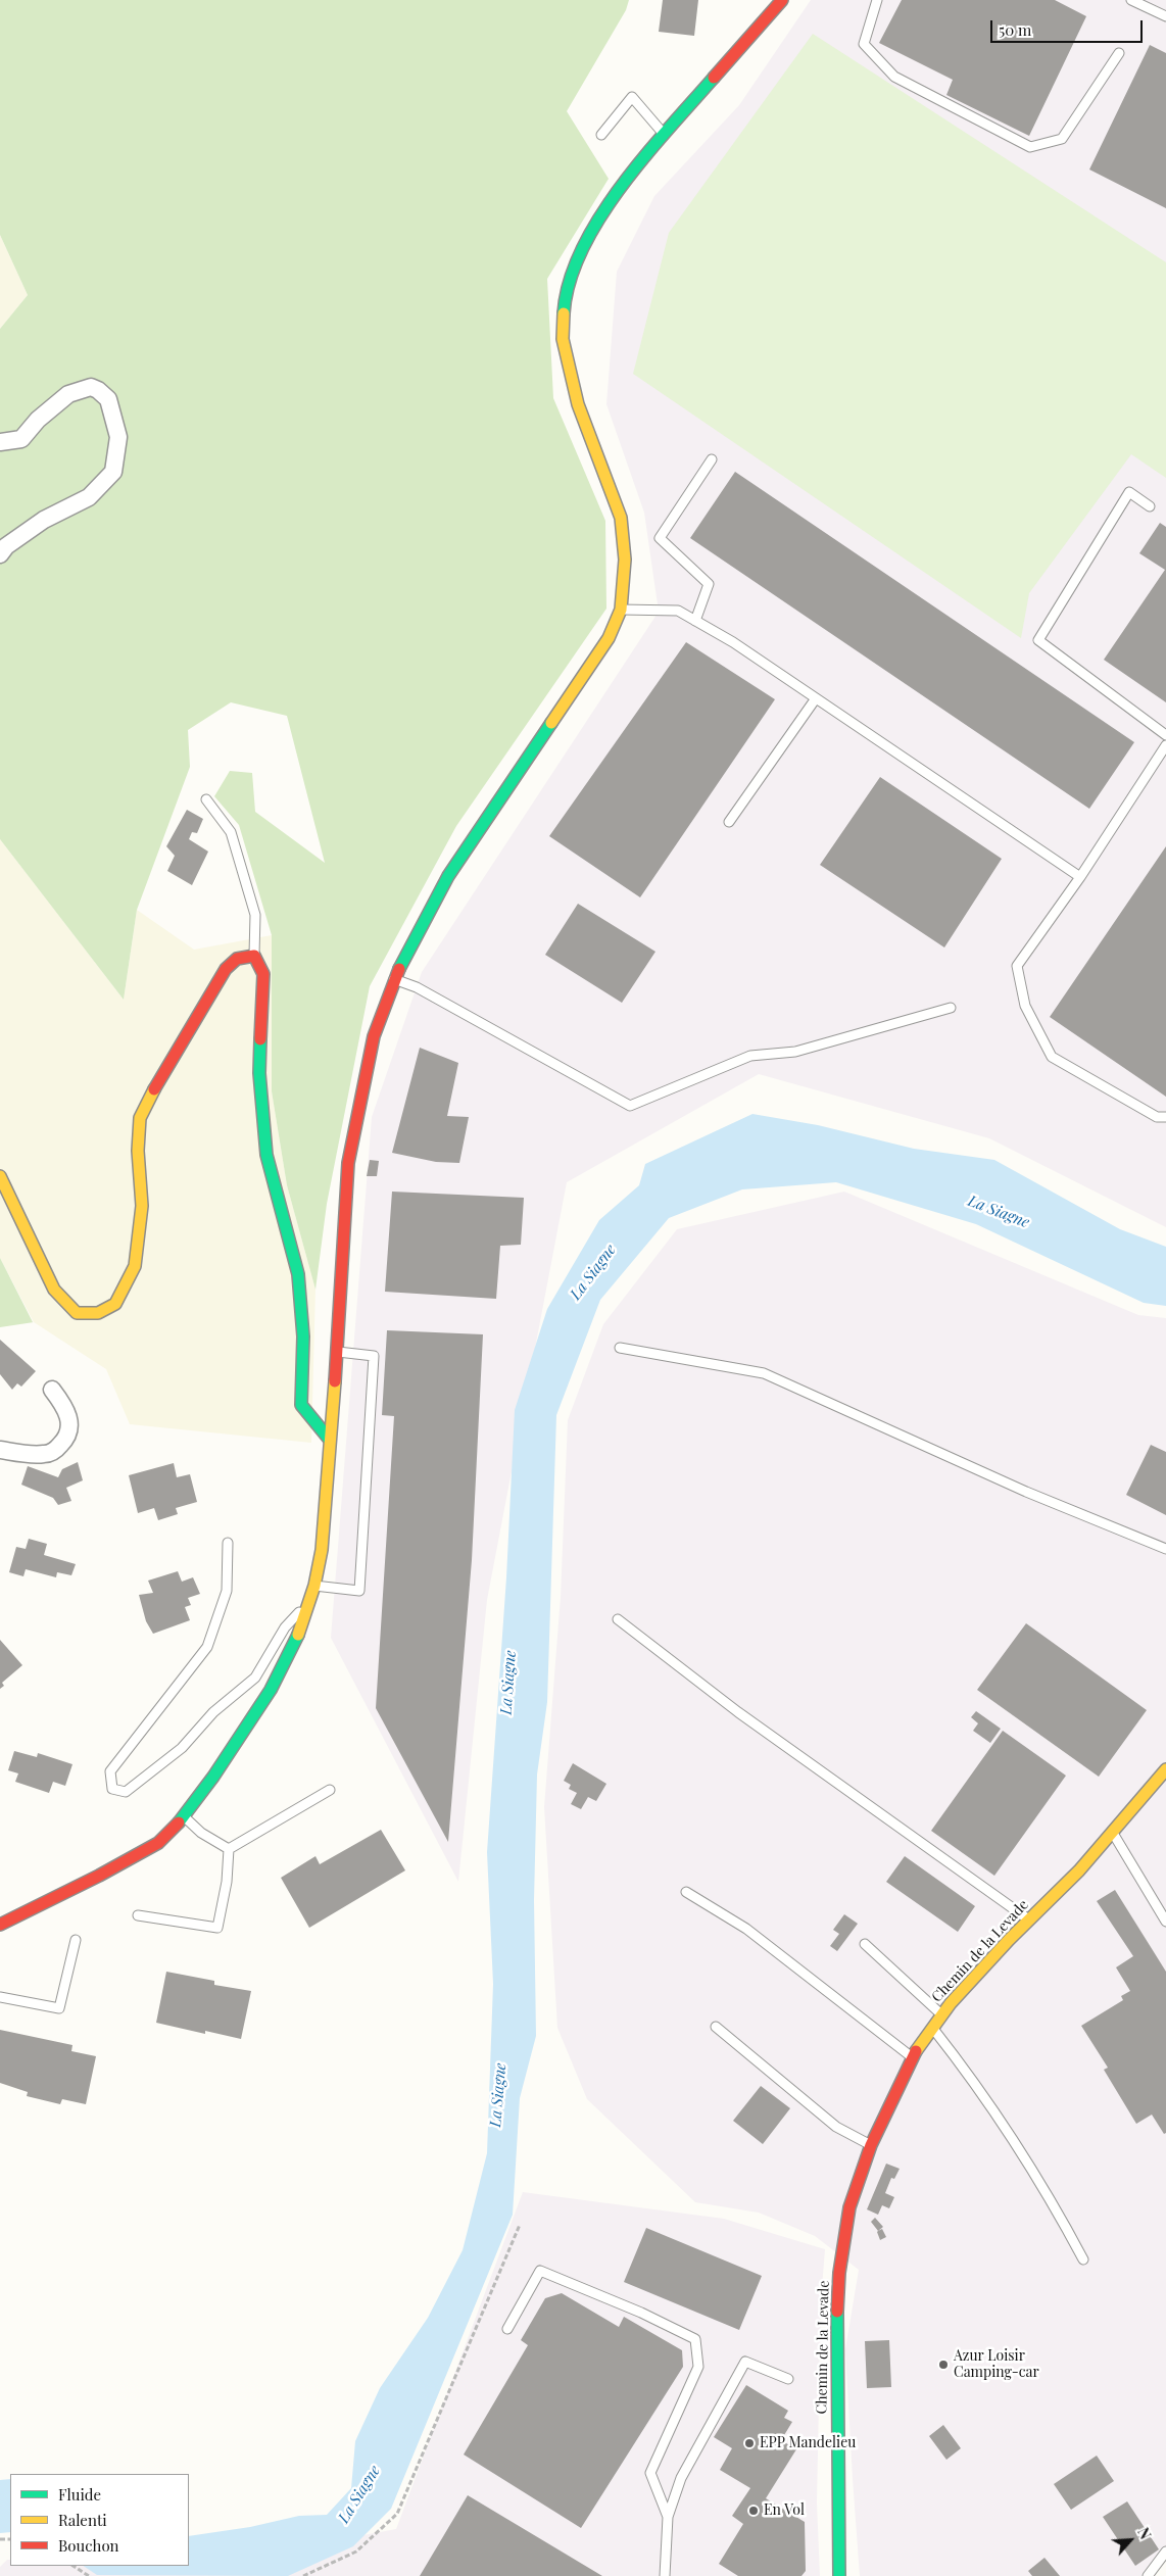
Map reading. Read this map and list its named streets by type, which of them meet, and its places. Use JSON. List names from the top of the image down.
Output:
{
  "streets": {
    "main road": ["Chemin de la Levade"]
  },
  "water": ["La Siagne"],
  "places": ["Azur Loisir Camping-car", "EPP Mandelieu", "En Vol"],
  "legend": ["Fluide", "Ralenti", "Bouchon"],
  "scale_bar": "50 m",
  "north": "top right"
}
